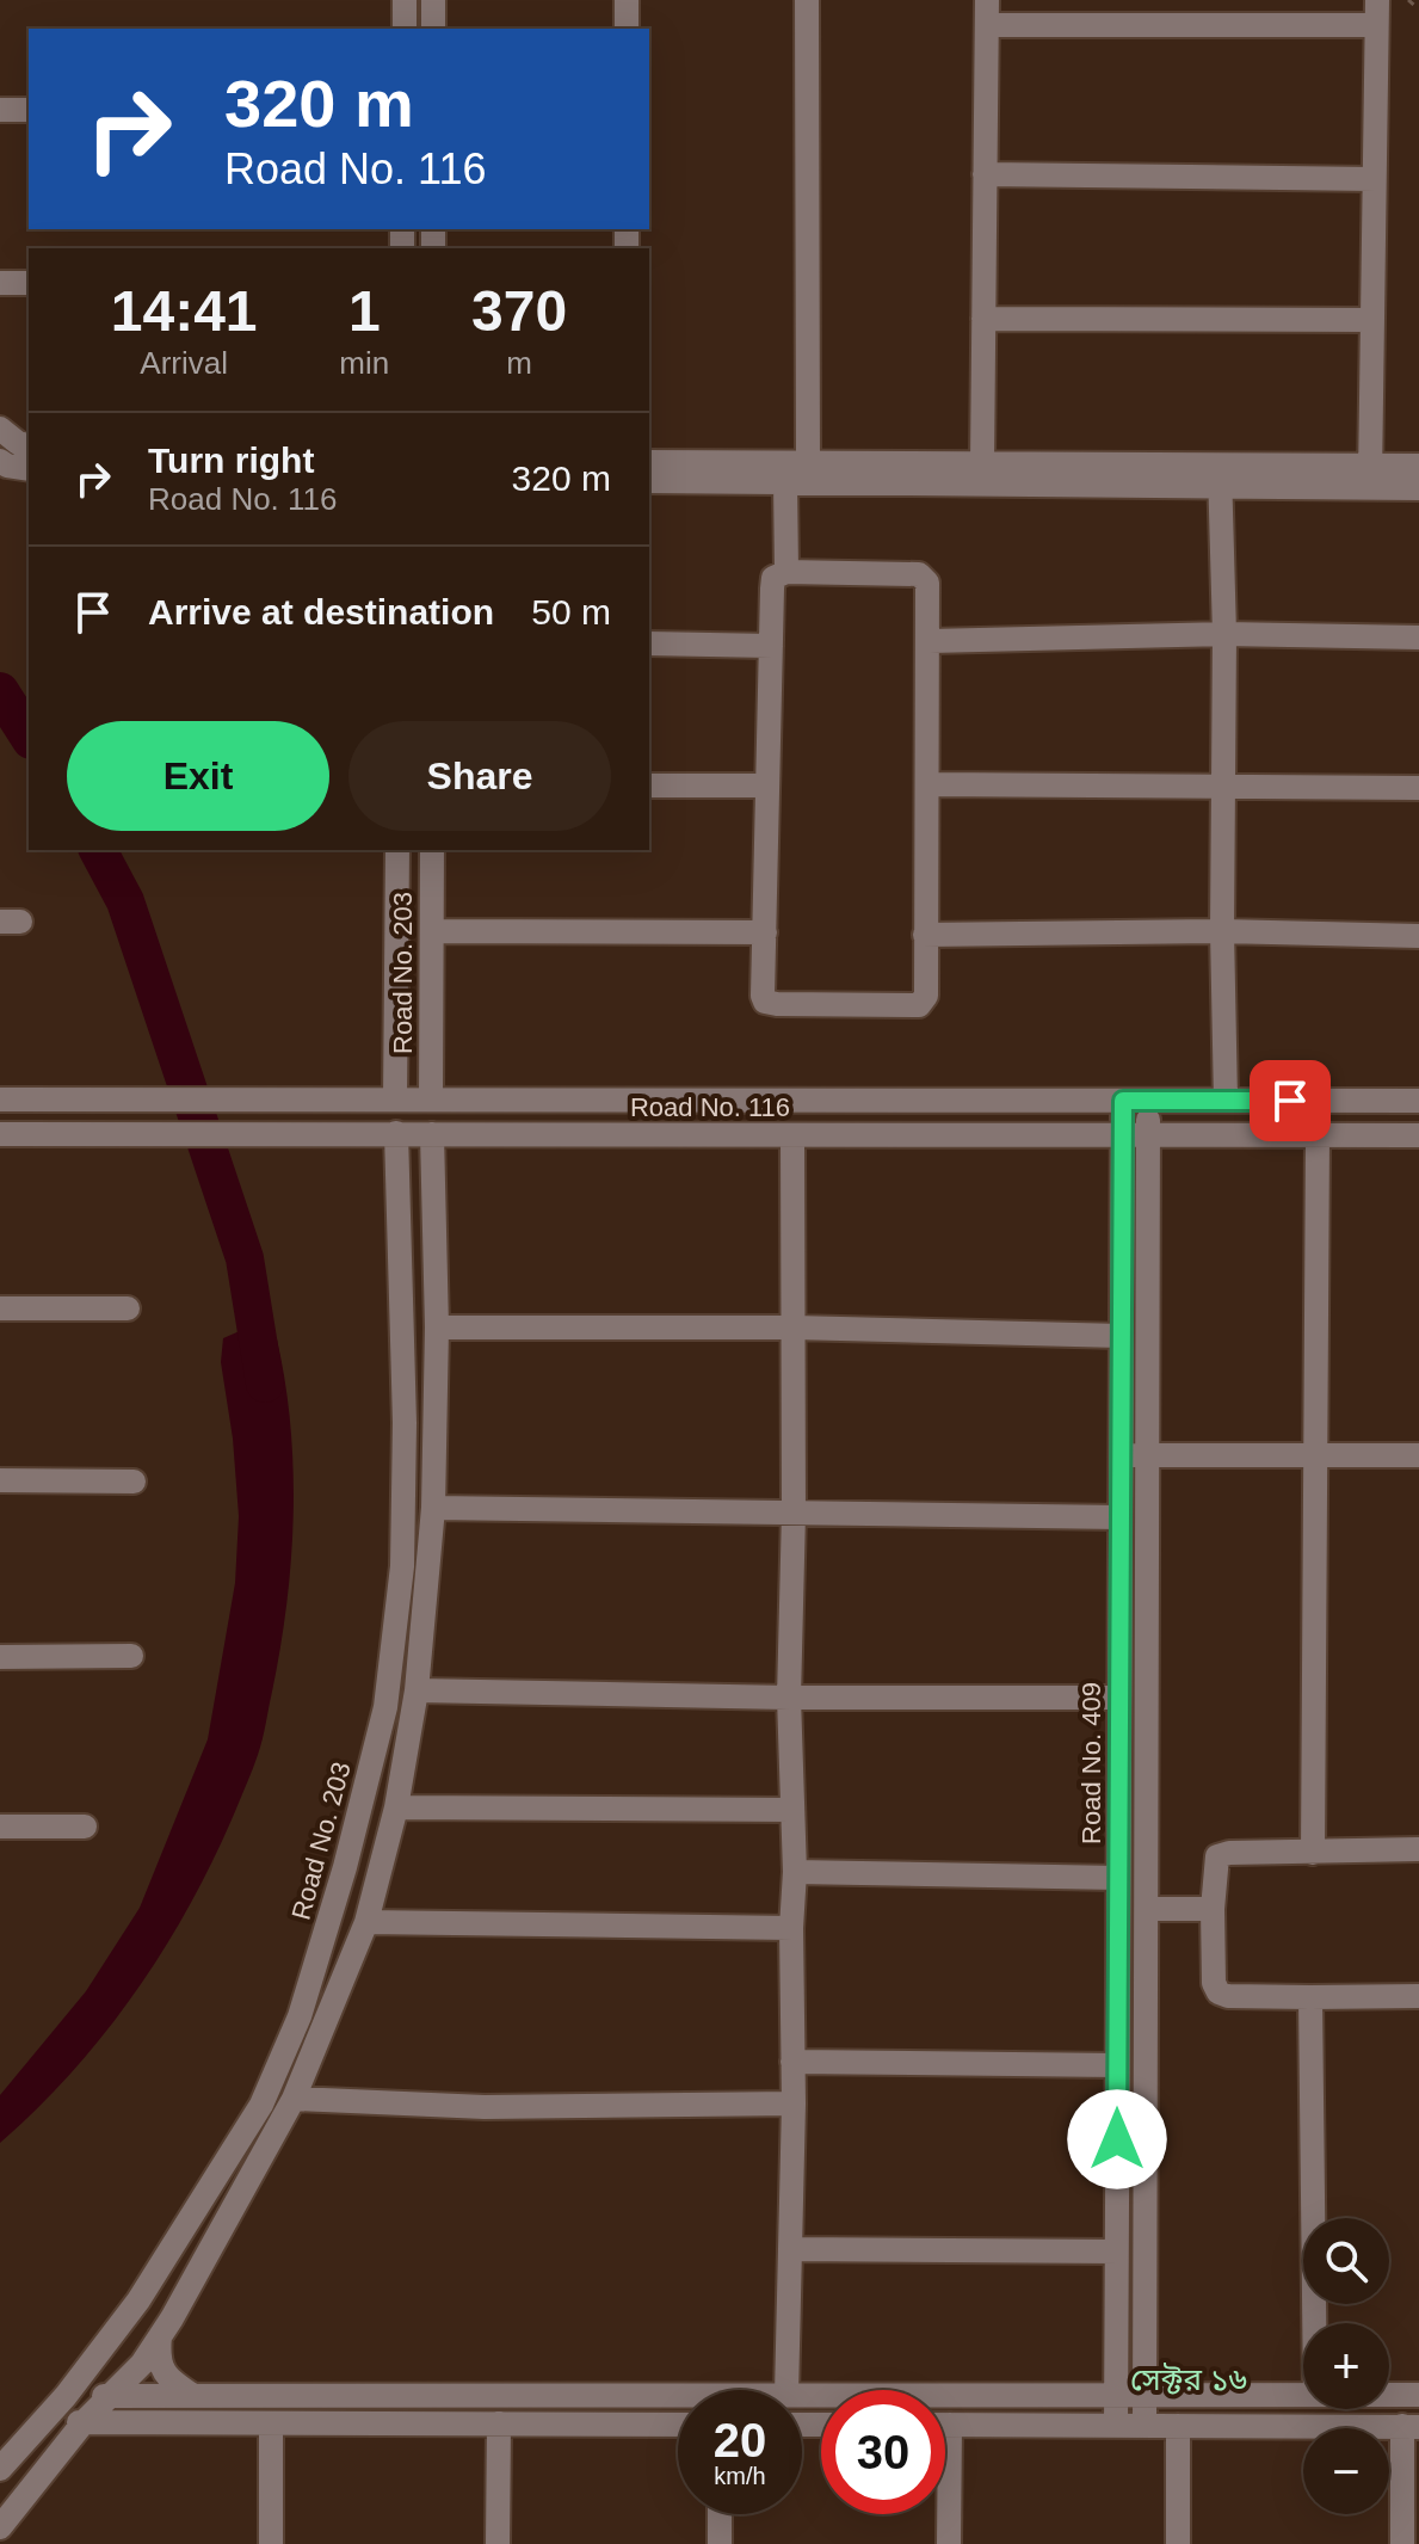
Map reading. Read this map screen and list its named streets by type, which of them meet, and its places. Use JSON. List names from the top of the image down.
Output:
{
  "streets": {
    "street": ["Road No. 203", "Road No. 116", "Road No. 409"]
  },
  "crossings": [
    ["Road No. 203", "Road No. 116"],
    ["Road No. 116", "Road No. 409"]
  ],
  "districts": ["সেক্টর ১৬"],
  "page": {
    "turn": ["320 m", "Road No. 116"],
    "eta": [
      "14:41",
      "Arrival",
      "1",
      "min",
      "370",
      "m"
    ],
    "list": [
      {
        "name": "Turn right",
        "note": "Road No. 116",
        "value": "320 m"
      },
      {
        "name": "Arrive at destination",
        "value": "50 m"
      }
    ],
    "buttons": ["Exit", "Share"],
    "map_buttons": ["+", "−"],
    "speed": "20 km/h",
    "limit": "30"
  }
}
